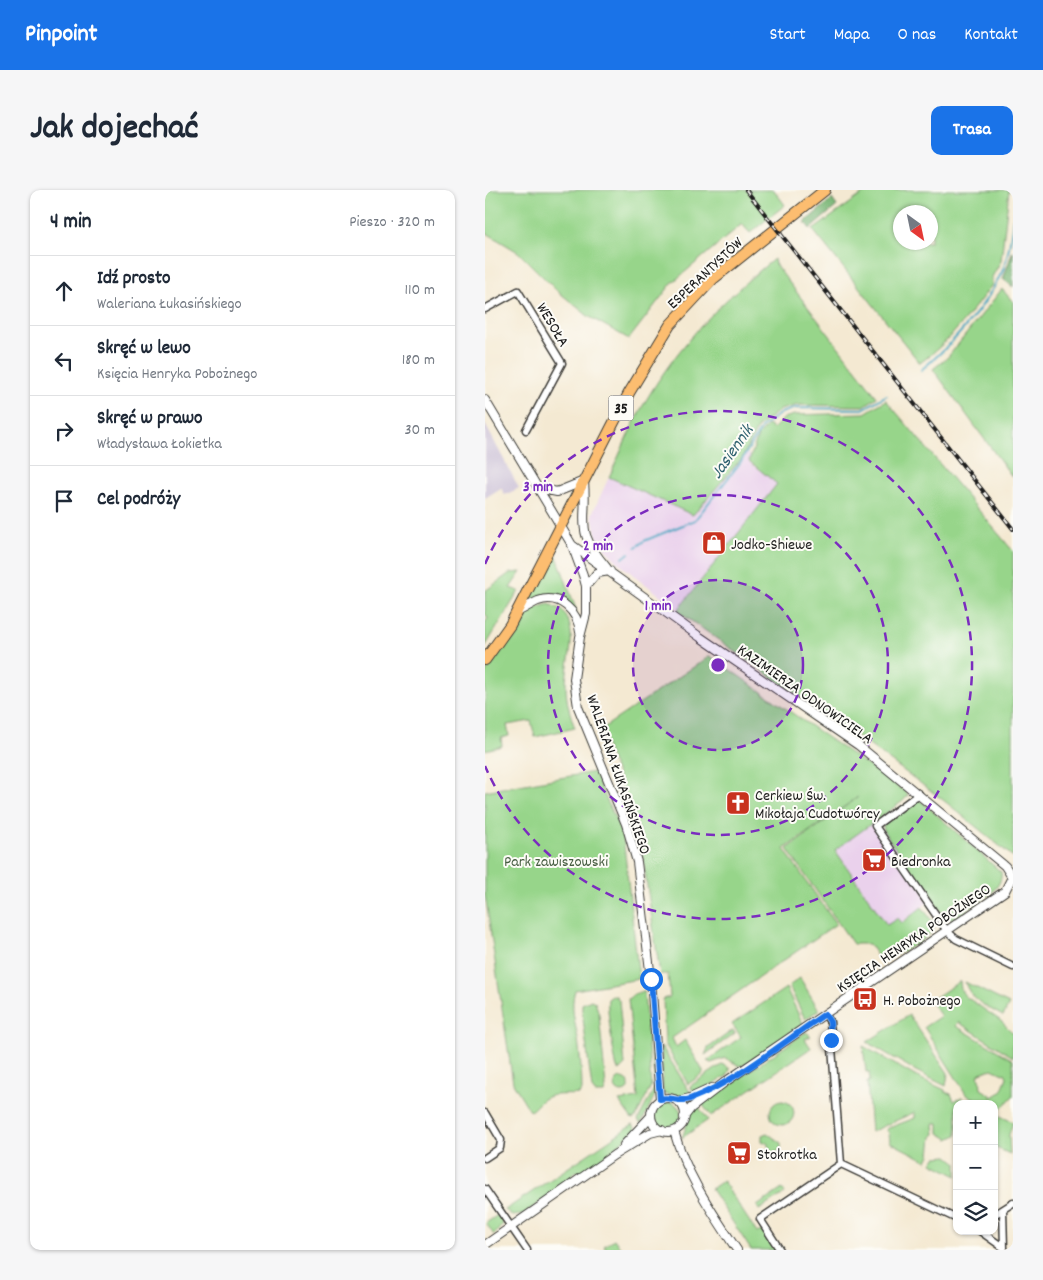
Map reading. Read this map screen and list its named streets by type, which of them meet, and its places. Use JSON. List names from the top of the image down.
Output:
{
  "streets": {
    "main road": ["ESPERANTYSTÓW", "35"],
    "street": [
      "WESOŁA",
      "KAZIMIERZA ODNOWICIELA",
      "WALERIANA ŁUKASIŃSKIEGO",
      "KSIĘCIA HENRYKA POBOŻNEGO"
    ]
  },
  "crossings": [
    ["ESPERANTYSTÓW", "WALERIANA ŁUKASIŃSKIEGO"],
    ["KAZIMIERZA ODNOWICIELA", "WALERIANA ŁUKASIŃSKIEGO"],
    ["KAZIMIERZA ODNOWICIELA", "KSIĘCIA HENRYKA POBOŻNEGO"],
    ["WALERIANA ŁUKASIŃSKIEGO", "KSIĘCIA HENRYKA POBOŻNEGO"]
  ],
  "water": ["Jasiennik"],
  "parks": ["Park zawiszowski"],
  "places": {
    "shop": ["Jodko-Shiewe"],
    "church": ["Cerkiew Św. Mikołaja Cudotwórcy"],
    "supermarket": ["Biedronka", "Stokrotka"],
    "bus stop": ["H. Pobożnego"]
  },
  "north": "bottom right",
  "page": {
    "header": "Pinpoint",
    "nav": [
      "Start",
      "Mapa",
      "O nas",
      "Kontakt"
    ],
    "title": "Jak dojechać",
    "buttons": "Trasa",
    "heading": ["4 min", "Pieszo · 320 m"],
    "list": [
      ["Idź prosto", "Waleriana Łukasińskiego", "110 m"],
      ["Skręć w lewo", "Księcia Henryka Pobożnego", "180 m"],
      ["Skręć w prawo", "Władysława Łokietka", "30 m"],
      "Cel podróży"
    ],
    "map_buttons": ["+", "−"]
  },
  "rings": ["3 min", "2 min", "1 min"]
}
